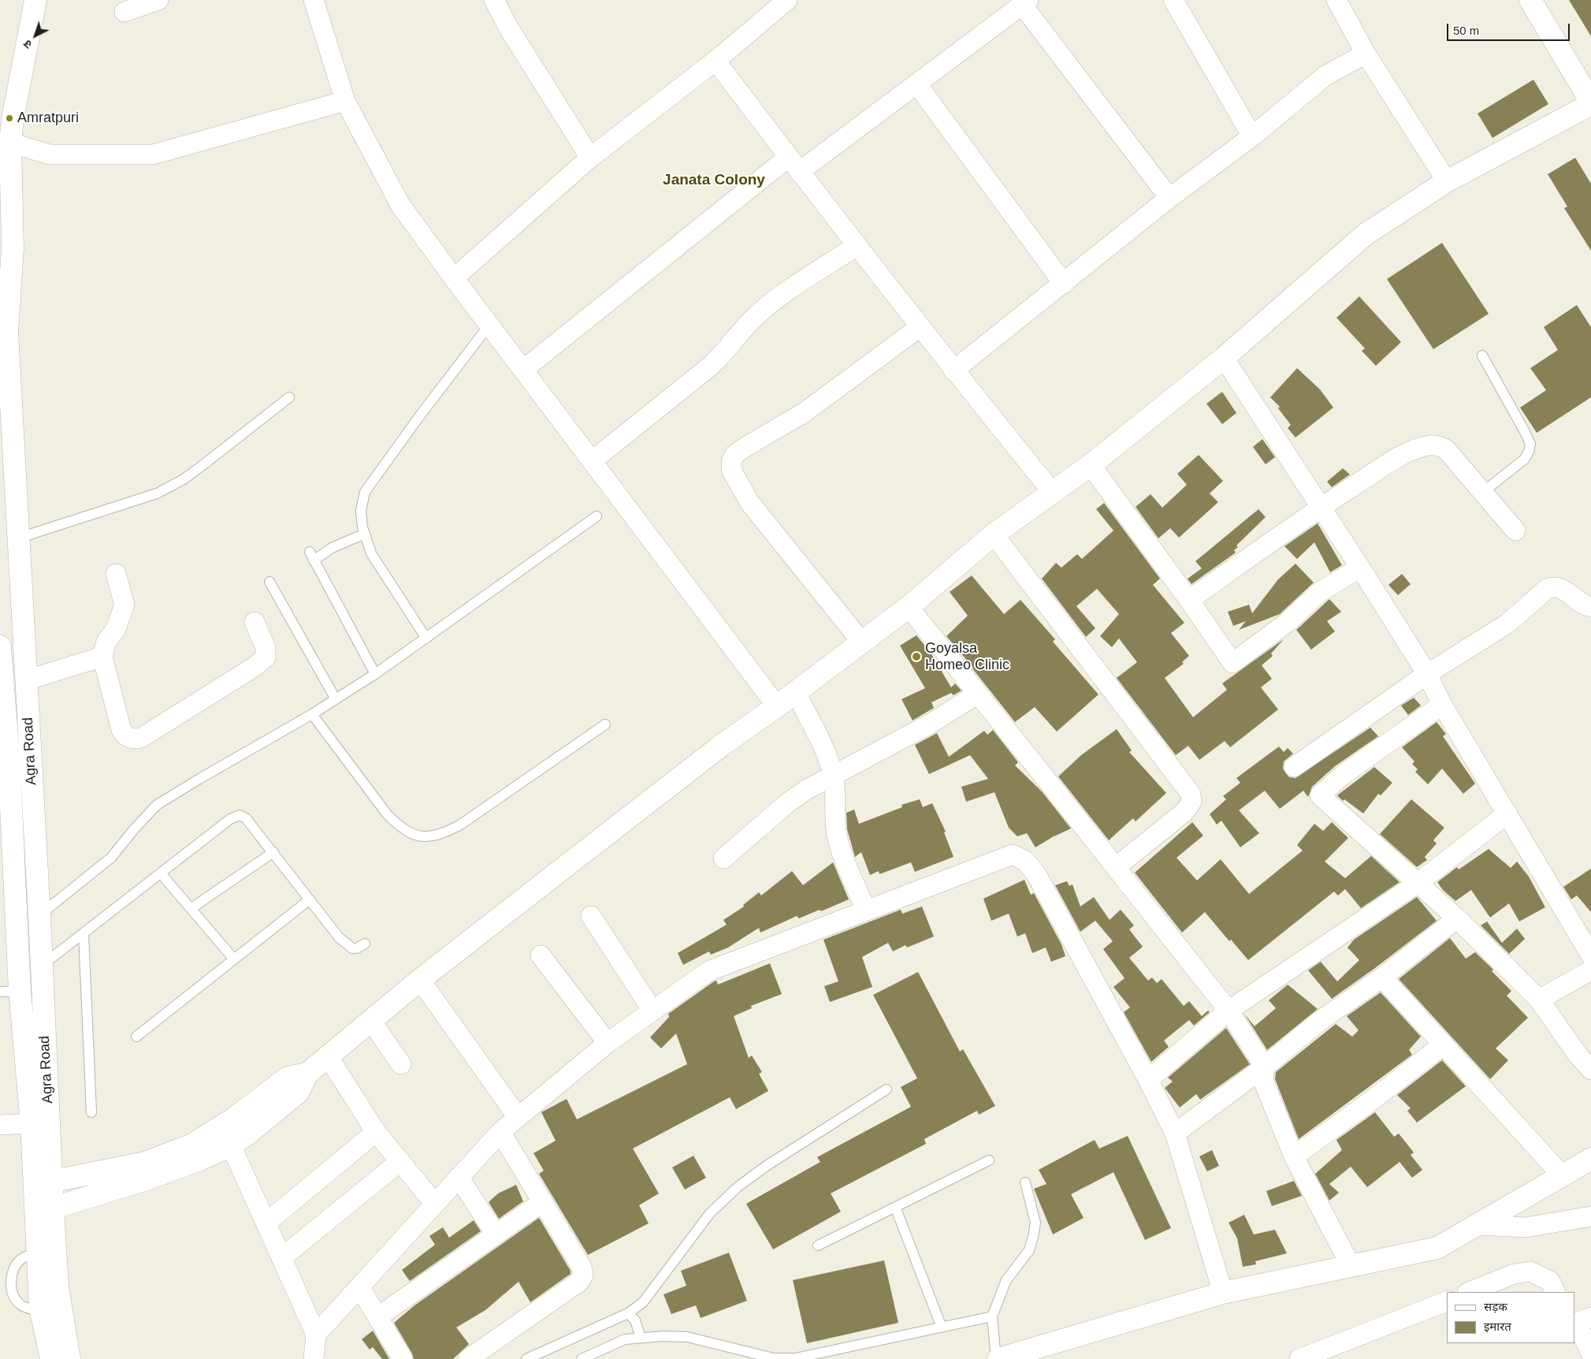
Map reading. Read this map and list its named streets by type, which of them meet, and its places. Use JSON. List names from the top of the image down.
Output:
{
  "streets": {
    "main road": ["Agra Road"]
  },
  "districts": ["Janata Colony"],
  "places": ["Amratpuri", "Goyalsa Homeo Clinic"],
  "legend": ["सड़क", "इमारत"],
  "scale_bar": "50 m",
  "north": "bottom left"
}
